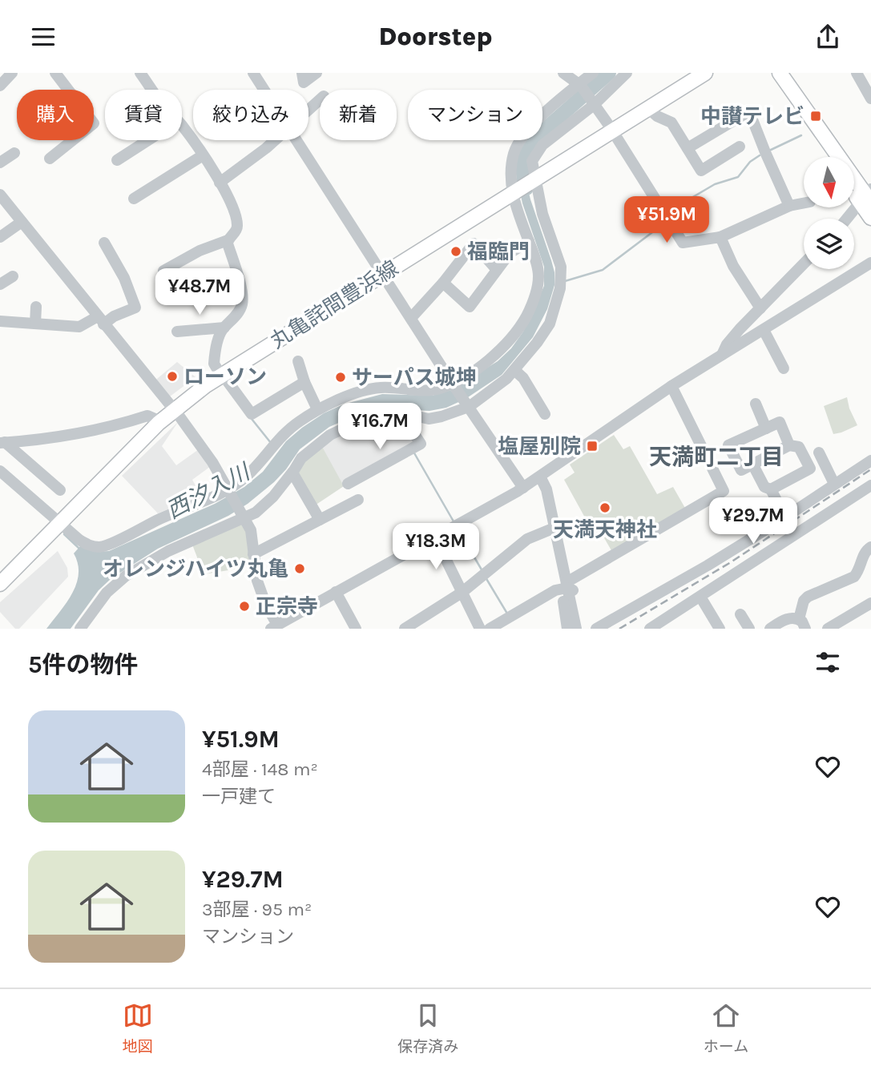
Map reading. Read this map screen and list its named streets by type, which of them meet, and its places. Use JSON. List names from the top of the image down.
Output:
{
  "streets": {
    "main road": ["丸亀詫間豊浜線"]
  },
  "districts": ["天満町二丁目"],
  "water": ["西汐入川"],
  "places": {
    "transit": ["中讃テレビ", "塩屋別院"],
    "other": [
      "福臨門",
      "ローソン",
      "サーパス城坤",
      "天満天神社",
      "オレンジハイツ丸亀",
      "正宗寺"
    ]
  },
  "north": "bottom",
  "page": {
    "header": "Doorstep",
    "chip": [
      "購入",
      "賃貸",
      "絞り込み",
      "新着",
      "マンション"
    ],
    "price": [
      "¥51.9M",
      "¥48.7M",
      "¥16.7M",
      "¥29.7M",
      "¥18.3M"
    ],
    "heading": "5件の物件",
    "list": [
      {
        "name": "¥51.9M",
        "note": "4部屋 · 148 m² · 一戸建て"
      },
      {
        "name": "¥29.7M",
        "note": "3部屋 · 95 m² · マンション"
      }
    ],
    "tabs": ["地図", "保存済み", "ホーム"]
  }
}
